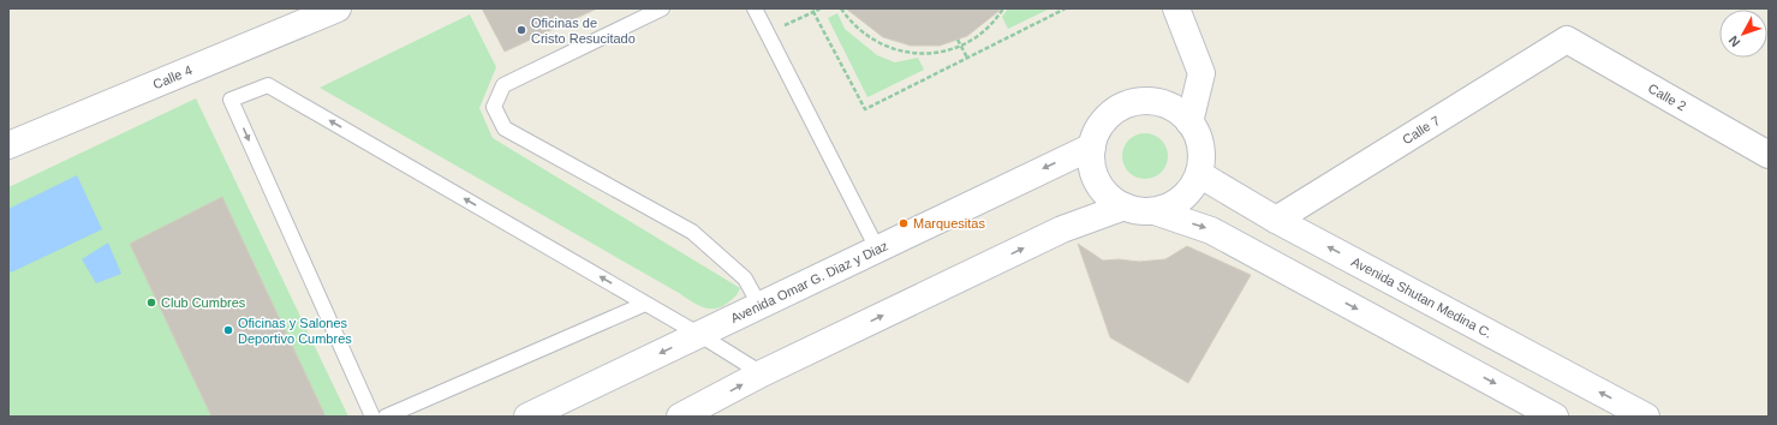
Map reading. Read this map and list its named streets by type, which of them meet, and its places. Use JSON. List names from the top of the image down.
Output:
{
  "streets": {
    "street": [
      "Calle 4",
      "Calle 2",
      "Calle 7",
      "Avenida Omar G. Diaz y Diaz",
      "Avenida Shutan Medina C."
    ]
  },
  "crossings": [
    ["Calle 2", "Calle 7"],
    ["Calle 7", "Avenida Shutan Medina C."],
    ["Avenida Omar G. Diaz y Diaz", "Avenida Shutan Medina C."]
  ],
  "places": [
    "Oficinas de Cristo Resucitado",
    "Marquesitas",
    "Club Cumbres",
    "Oficinas y Salones Deportivo Cumbres"
  ],
  "north": "bottom left"
}
